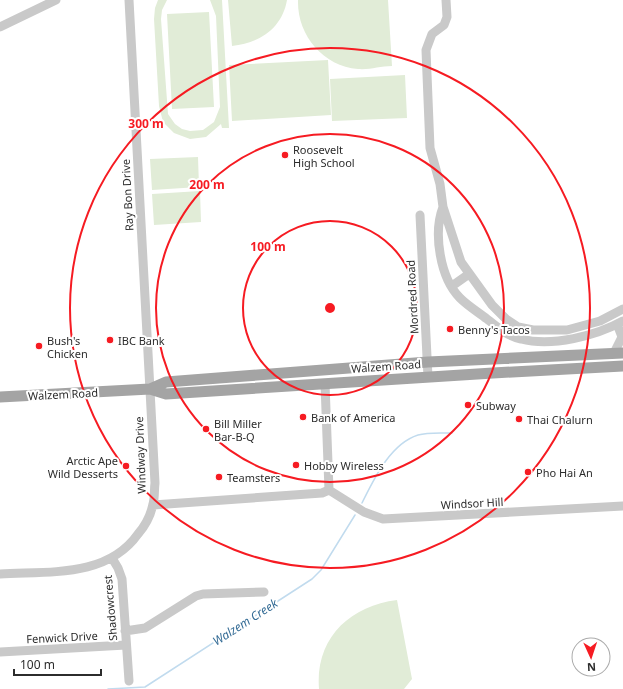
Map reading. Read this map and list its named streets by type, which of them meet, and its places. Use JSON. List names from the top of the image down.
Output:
{
  "streets": {
    "main road": ["Walzem Road"],
    "street": [
      "Ray Bon Drive",
      "Mordred Road",
      "Windway Drive",
      "Windsor Hill",
      "Shadowcrest",
      "Fenwick Drive"
    ]
  },
  "crossings": [
    ["Ray Bon Drive", "Walzem Road"],
    ["Ray Bon Drive", "Windway Drive"],
    ["Mordred Road", "Walzem Road"],
    ["Walzem Road", "Windway Drive"],
    ["Windway Drive", "Shadowcrest"],
    ["Shadowcrest", "Fenwick Drive"]
  ],
  "water": ["Walzem Creek"],
  "places": [
    "Roosevelt High School",
    "Benny's Tacos",
    "IBC Bank",
    "Bush's Chicken",
    "Subway",
    "Bank of America",
    "Thai Chalurn",
    "Bill Miller Bar-B-Q",
    "Hobby Wireless",
    "Arctic Ape Wild Desserts",
    "Pho Hai An",
    "Teamsters"
  ],
  "scale_bar": "100 m",
  "north": "bottom",
  "rings": ["300 m", "200 m", "100 m"]
}
